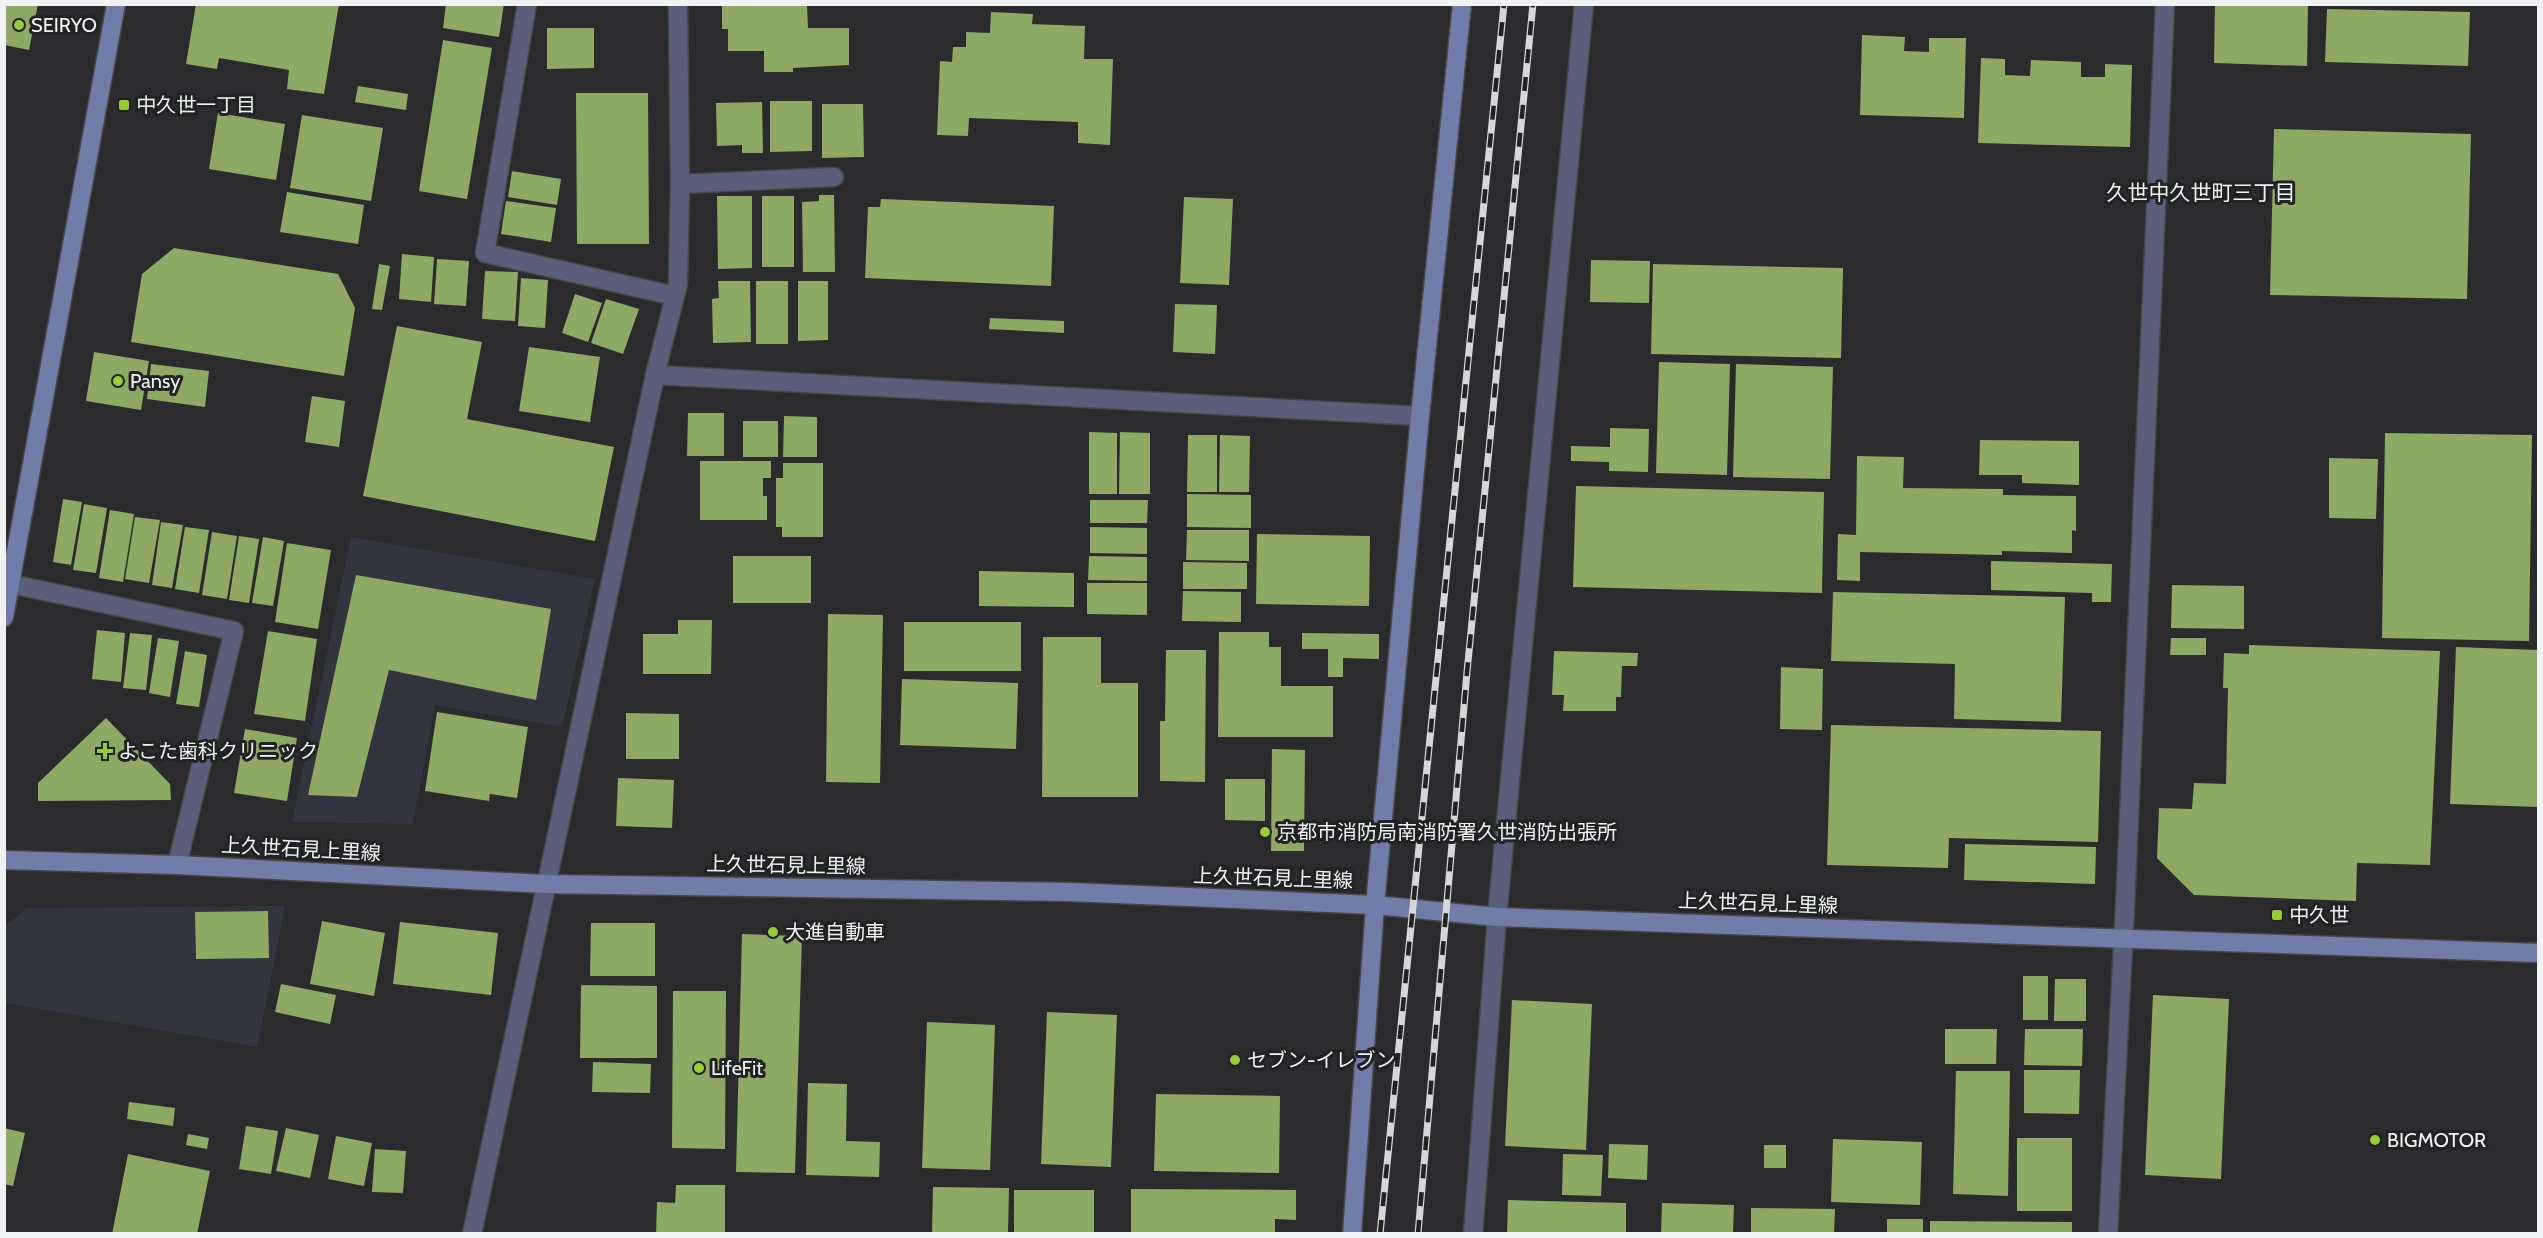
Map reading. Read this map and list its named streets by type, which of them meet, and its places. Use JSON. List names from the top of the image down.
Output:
{
  "streets": {
    "main road": ["上久世石見上里線"]
  },
  "districts": ["久世中久世町三丁目"],
  "places": {
    "other": [
      "SEIRYO",
      "Pansy",
      "京都市消防局南消防署久世消防出張所",
      "大進自動車",
      "セブン-イレブン",
      "LifeFit",
      "BIGMOTOR"
    ],
    "transit": ["中久世一丁目", "中久世"],
    "health": ["よこた歯科クリニック"]
  }
}
